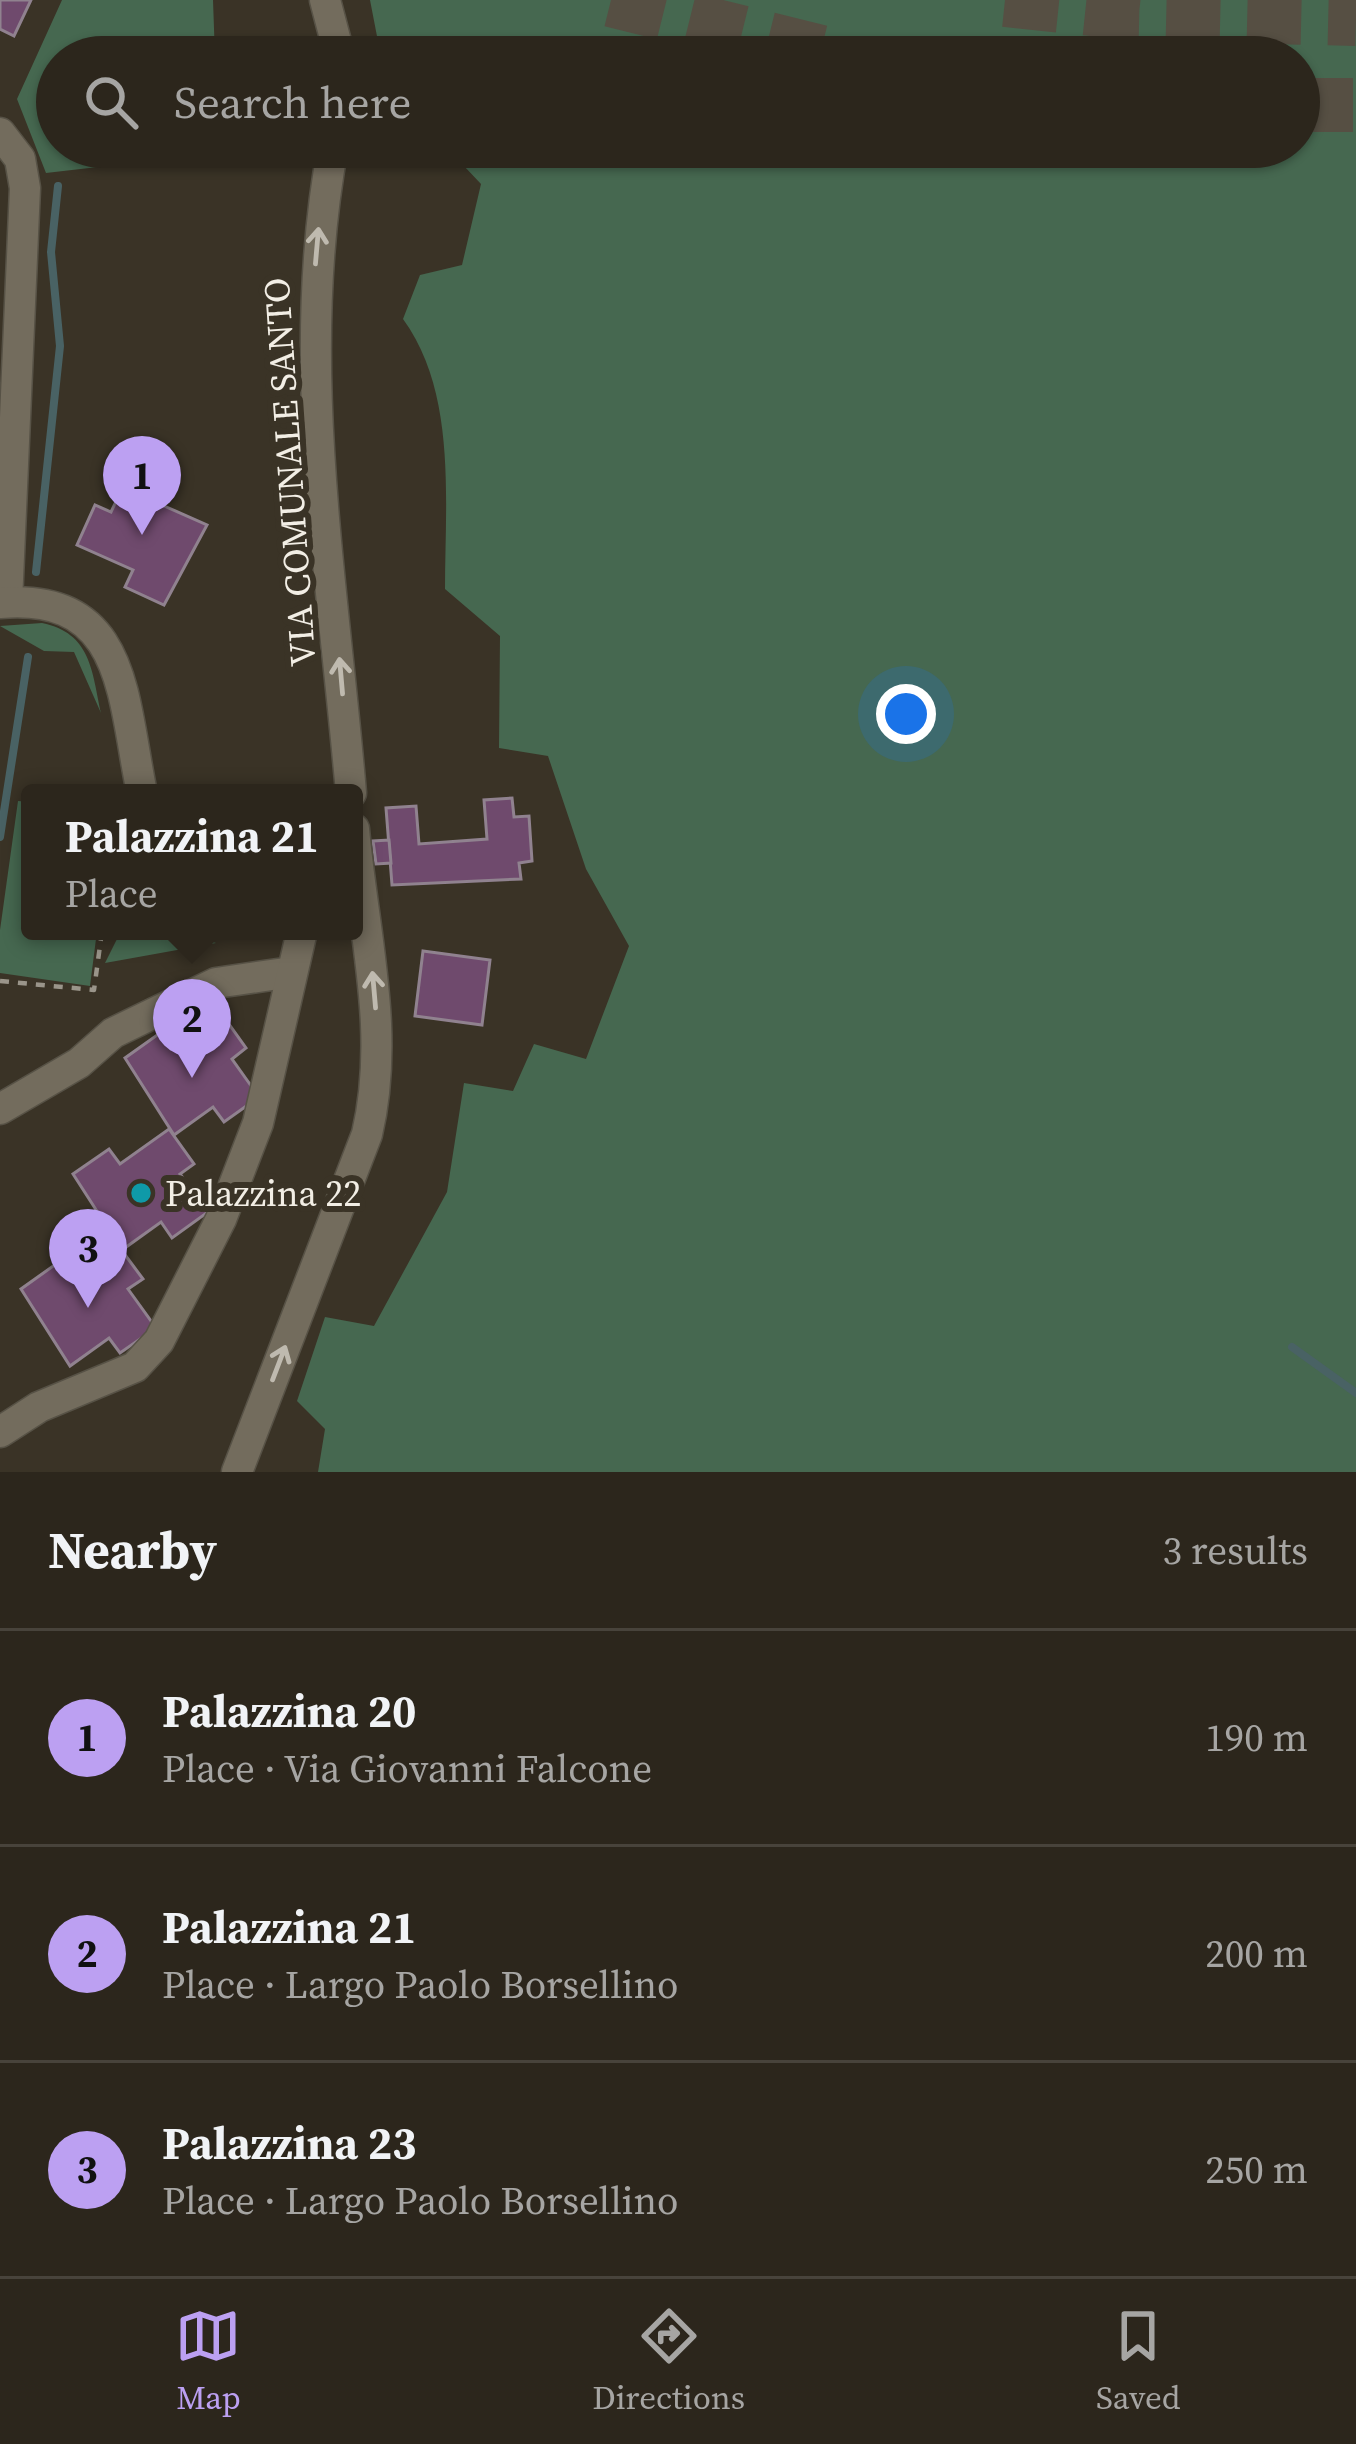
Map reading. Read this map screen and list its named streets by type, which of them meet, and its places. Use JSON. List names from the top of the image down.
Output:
{
  "streets": {
    "street": ["VIA COMUNALE SANTO"]
  },
  "one_way": ["VIA COMUNALE SANTO"],
  "places": ["Palazzina 22"],
  "page": {
    "search": "Search here",
    "pins": ["1", "2", "3"],
    "popup": ["Palazzina 21", "Place"],
    "heading": ["Nearby", "3 results"],
    "list": [
      {
        "mark": "1",
        "name": "Palazzina 20",
        "note": "Place · Via Giovanni Falcone",
        "value": "190 m"
      },
      {
        "mark": "2",
        "name": "Palazzina 21",
        "note": "Place · Largo Paolo Borsellino",
        "value": "200 m"
      },
      {
        "mark": "3",
        "name": "Palazzina 23",
        "note": "Place · Largo Paolo Borsellino",
        "value": "250 m"
      }
    ],
    "nav": ["Map", "Directions", "Saved"]
  }
}
